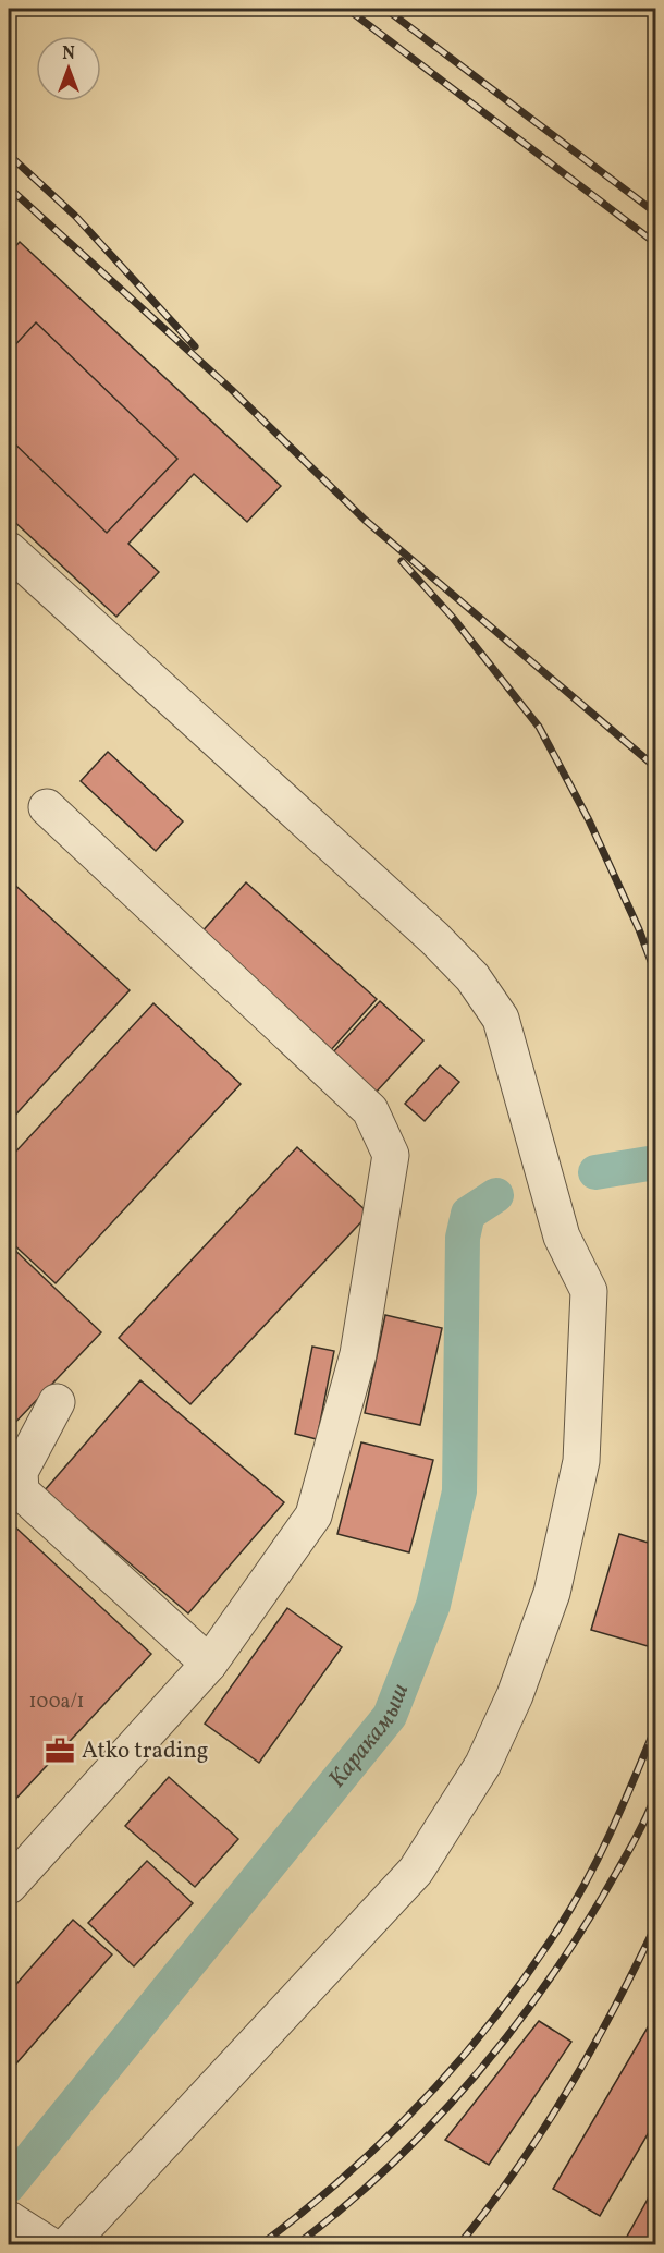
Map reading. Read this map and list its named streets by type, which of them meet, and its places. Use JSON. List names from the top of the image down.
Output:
{
  "water": ["Каракамыш"],
  "places": {
    "office": ["Atko trading"]
  },
  "house_numbers": ["100a/1"],
  "north": "top"
}
